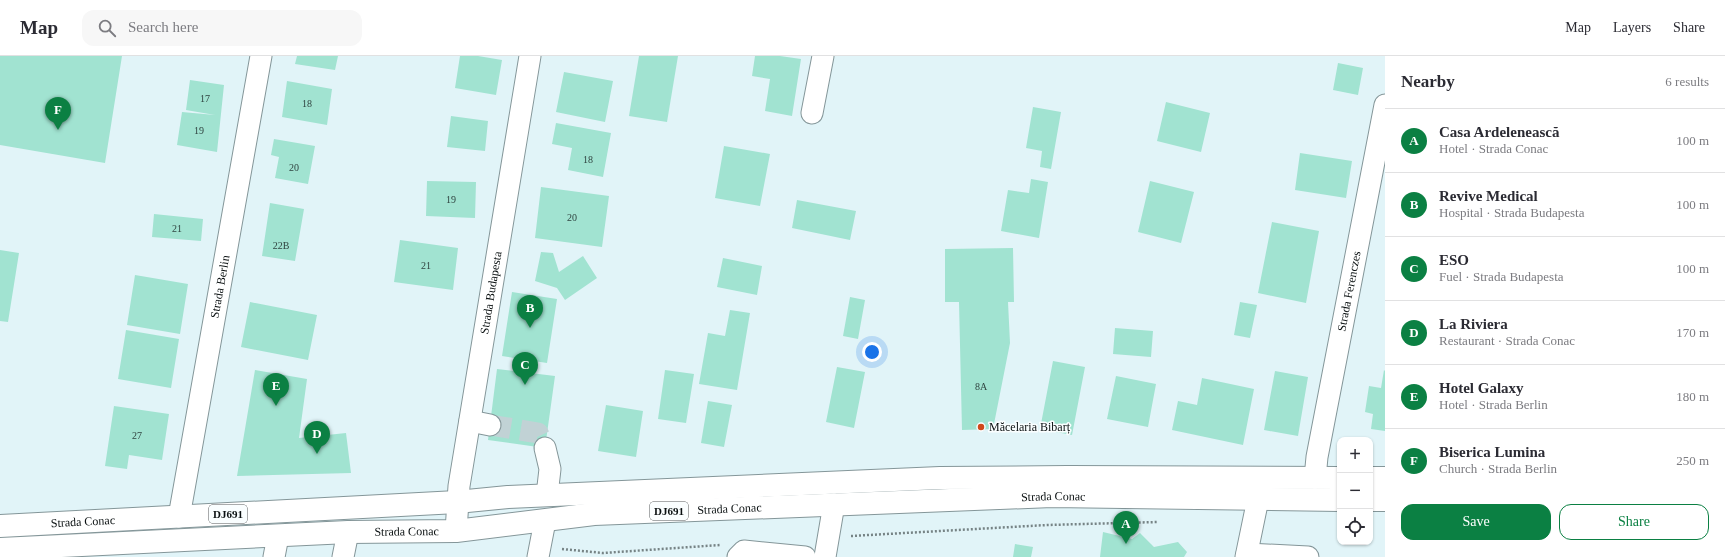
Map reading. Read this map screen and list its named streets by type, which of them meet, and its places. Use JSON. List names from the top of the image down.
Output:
{
  "streets": {
    "main road": ["Strada Conac", "DJ691"],
    "street": ["Strada Berlin", "Strada Ferenczes", "Strada Budapesta"]
  },
  "crossings": [
    ["Strada Berlin", "Strada Conac"],
    ["Strada Ferenczes", "Strada Conac"],
    ["Strada Budapesta", "Strada Conac"]
  ],
  "places": ["Măcelaria Bibarț"],
  "house_numbers": [
    "17",
    "18",
    "19",
    "18",
    "20",
    "19",
    "20",
    "21",
    "22B",
    "21",
    "8A",
    "27"
  ],
  "page": {
    "header": "Map",
    "search": "Search here",
    "nav": ["Map", "Layers", "Share"],
    "heading": ["Nearby", "6 results"],
    "pins": [
      "F",
      "B",
      "C",
      "E",
      "D",
      "A"
    ],
    "list": [
      {
        "mark": "A",
        "name": "Casa Ardelenească",
        "note": "Hotel · Strada Conac",
        "value": "100 m"
      },
      {
        "mark": "B",
        "name": "Revive Medical",
        "note": "Hospital · Strada Budapesta",
        "value": "100 m"
      },
      {
        "mark": "C",
        "name": "ESO",
        "note": "Fuel · Strada Budapesta",
        "value": "100 m"
      },
      {
        "mark": "D",
        "name": "La Riviera",
        "note": "Restaurant · Strada Conac",
        "value": "170 m"
      },
      {
        "mark": "E",
        "name": "Hotel Galaxy",
        "note": "Hotel · Strada Berlin",
        "value": "180 m"
      },
      {
        "mark": "F",
        "name": "Biserica Lumina",
        "note": "Church · Strada Berlin",
        "value": "250 m"
      }
    ],
    "map_buttons": ["+", "−"],
    "buttons": ["Save", "Share"]
  }
}
